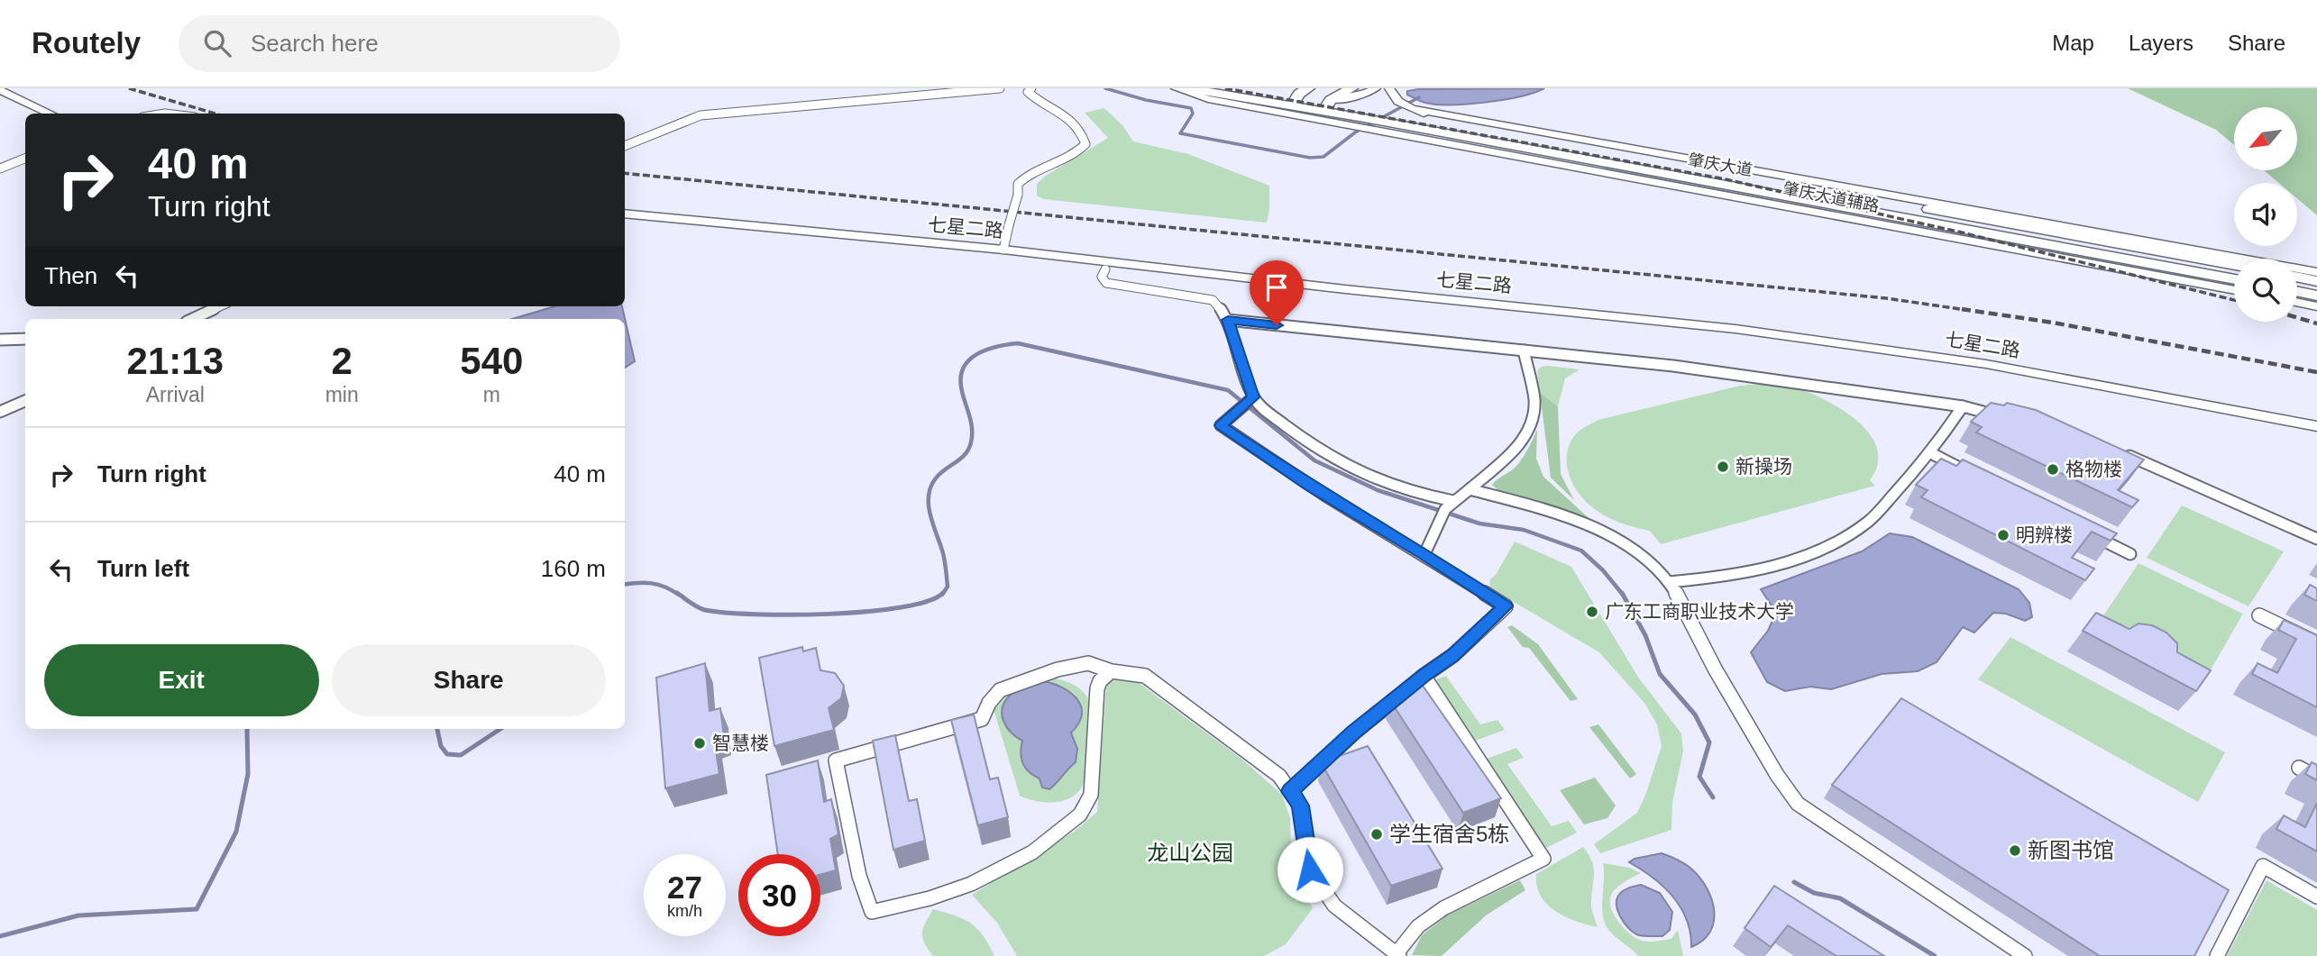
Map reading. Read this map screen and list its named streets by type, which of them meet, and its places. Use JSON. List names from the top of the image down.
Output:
{
  "streets": {
    "main road": ["肇庆大道"],
    "street": ["肇庆大道辅路", "七星二路"]
  },
  "crossings": [
    ["肇庆大道", "肇庆大道辅路"]
  ],
  "parks": ["龙山公园"],
  "places": [
    "新操场",
    "格物楼",
    "明辨楼",
    "广东工商职业技术大学",
    "智慧楼",
    "学生宿舍5栋",
    "新图书馆"
  ],
  "north": "bottom left",
  "page": {
    "header": "Routely",
    "search": "Search here",
    "nav": ["Map", "Layers", "Share"],
    "turn": ["40 m", "Turn right"],
    "then": "Then",
    "eta": [
      "21:13",
      "Arrival",
      "2",
      "min",
      "540",
      "m"
    ],
    "list": [
      {
        "name": "Turn right",
        "value": "40 m"
      },
      {
        "name": "Turn left",
        "value": "160 m"
      }
    ],
    "buttons": ["Exit", "Share"],
    "speed": "27 km/h",
    "limit": "30"
  }
}
